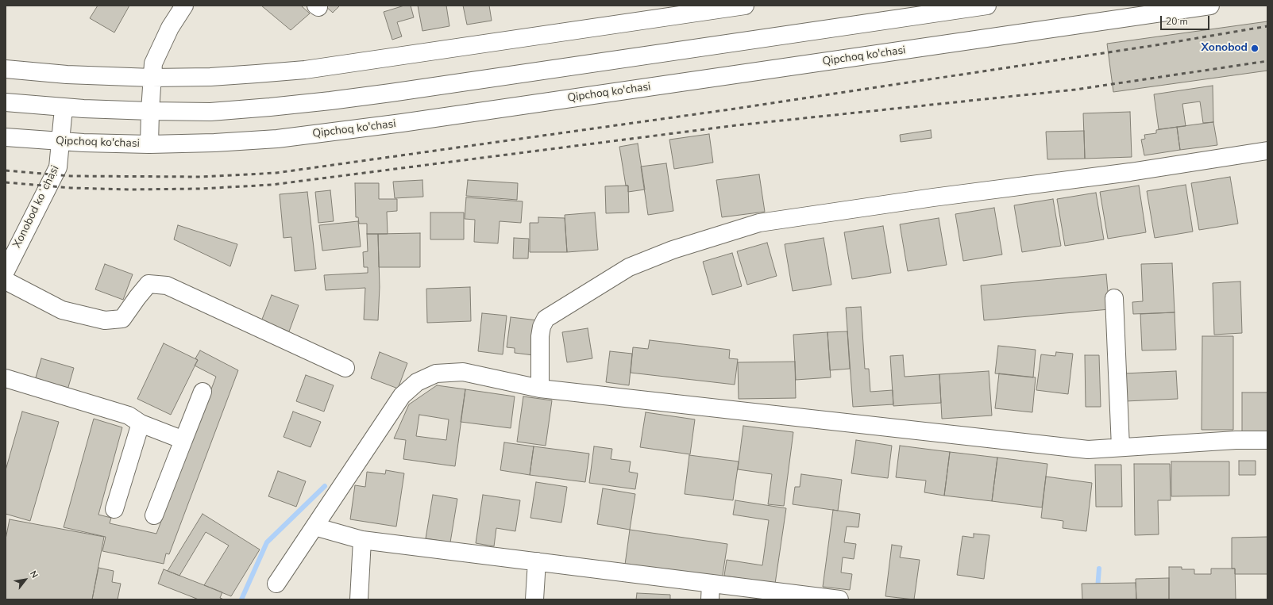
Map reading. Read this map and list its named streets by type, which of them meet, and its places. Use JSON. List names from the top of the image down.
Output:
{
  "streets": {
    "street": ["Qipchoq ko'chasi", "Xonobod koʻchasi"]
  },
  "crossings": [
    ["Qipchoq ko'chasi", "Xonobod koʻchasi"]
  ],
  "places": ["Xonobod"],
  "scale_bar": "20 m",
  "north": "top right"
}
